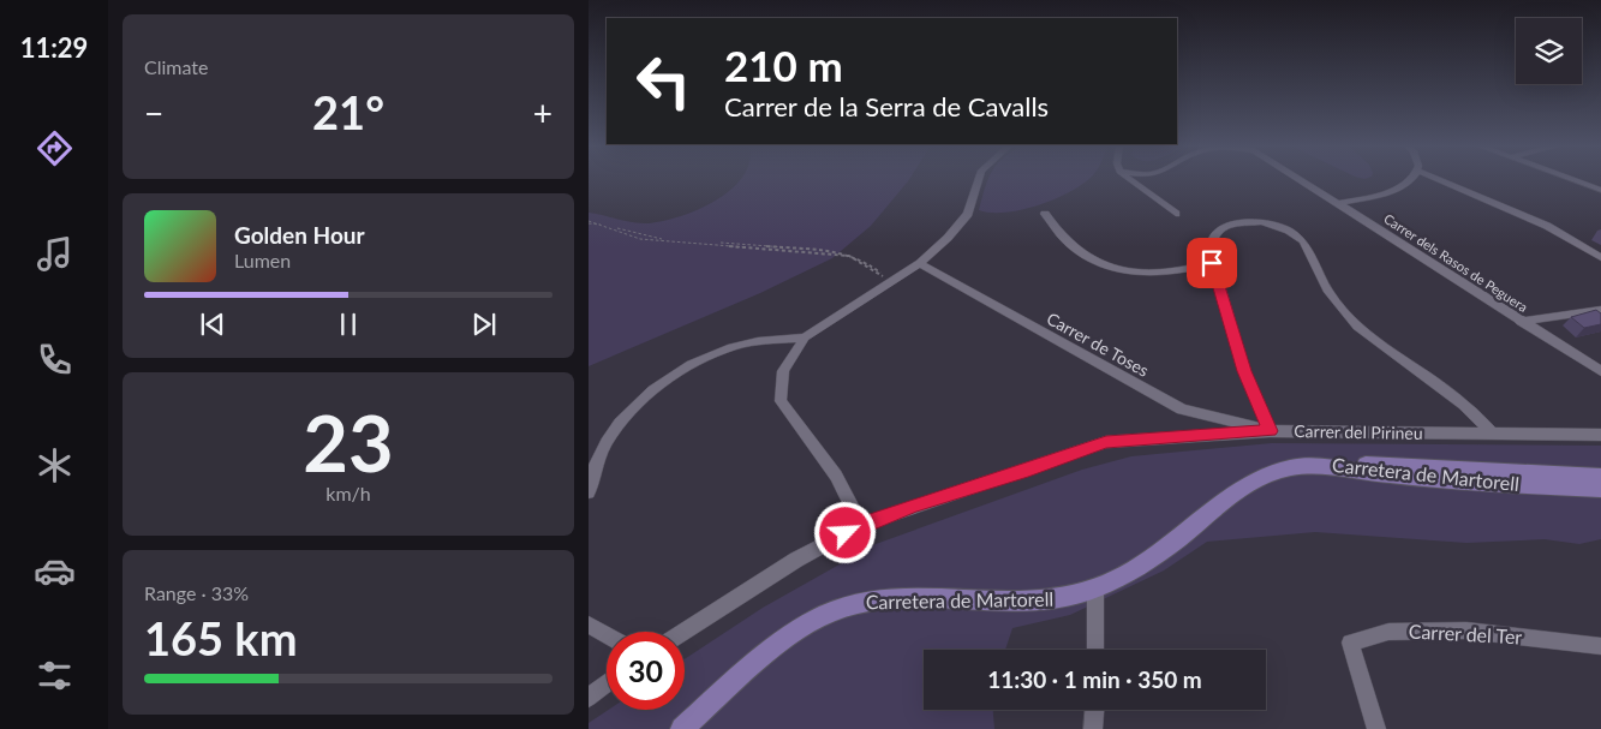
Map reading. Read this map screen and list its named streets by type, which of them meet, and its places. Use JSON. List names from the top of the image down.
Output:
{
  "streets": {
    "main road": ["Carretera de Martorell"],
    "street": [
      "Carrer dels Rasos de Peguera",
      "Carrer de Toses",
      "Carrer del Pirineu",
      "Carrer del Ter"
    ]
  },
  "crossings": [
    ["Carrer de Toses", "Carrer del Pirineu"]
  ],
  "page": {
    "tabs": "11:29",
    "tile": [
      "Climate",
      ["23", "km/h"],
      ["Range · 33%", "165 km"]
    ],
    "turn": ["210 m", "Carrer de la Serra de Cavalls"],
    "heat": ["−", "21°", "+"],
    "song": ["Golden Hour", "Lumen"],
    "limit": "30",
    "trip": "11:30 · 1 min · 350 m"
  }
}
